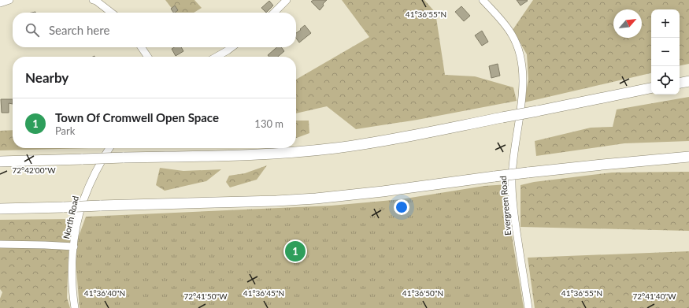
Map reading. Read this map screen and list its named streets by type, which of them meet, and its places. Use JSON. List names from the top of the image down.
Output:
{
  "streets": {
    "street": ["Evergreen Road", "North Road"]
  },
  "north": "top right",
  "page": {
    "map_buttons": ["+", "−"],
    "search": "Search here",
    "heading": "Nearby",
    "list": [
      {
        "mark": "1",
        "name": "Town Of Cromwell Open Space",
        "note": "Park",
        "value": "130 m"
      }
    ],
    "pins": "1"
  },
  "coordinates": [
    "41°36'55\"N",
    "72°42'00\"W",
    "41°36'40\"N",
    "41°36'45\"N",
    "41°36'50\"N",
    "72°41'50\"W",
    "72°41'40\"W"
  ]
}
